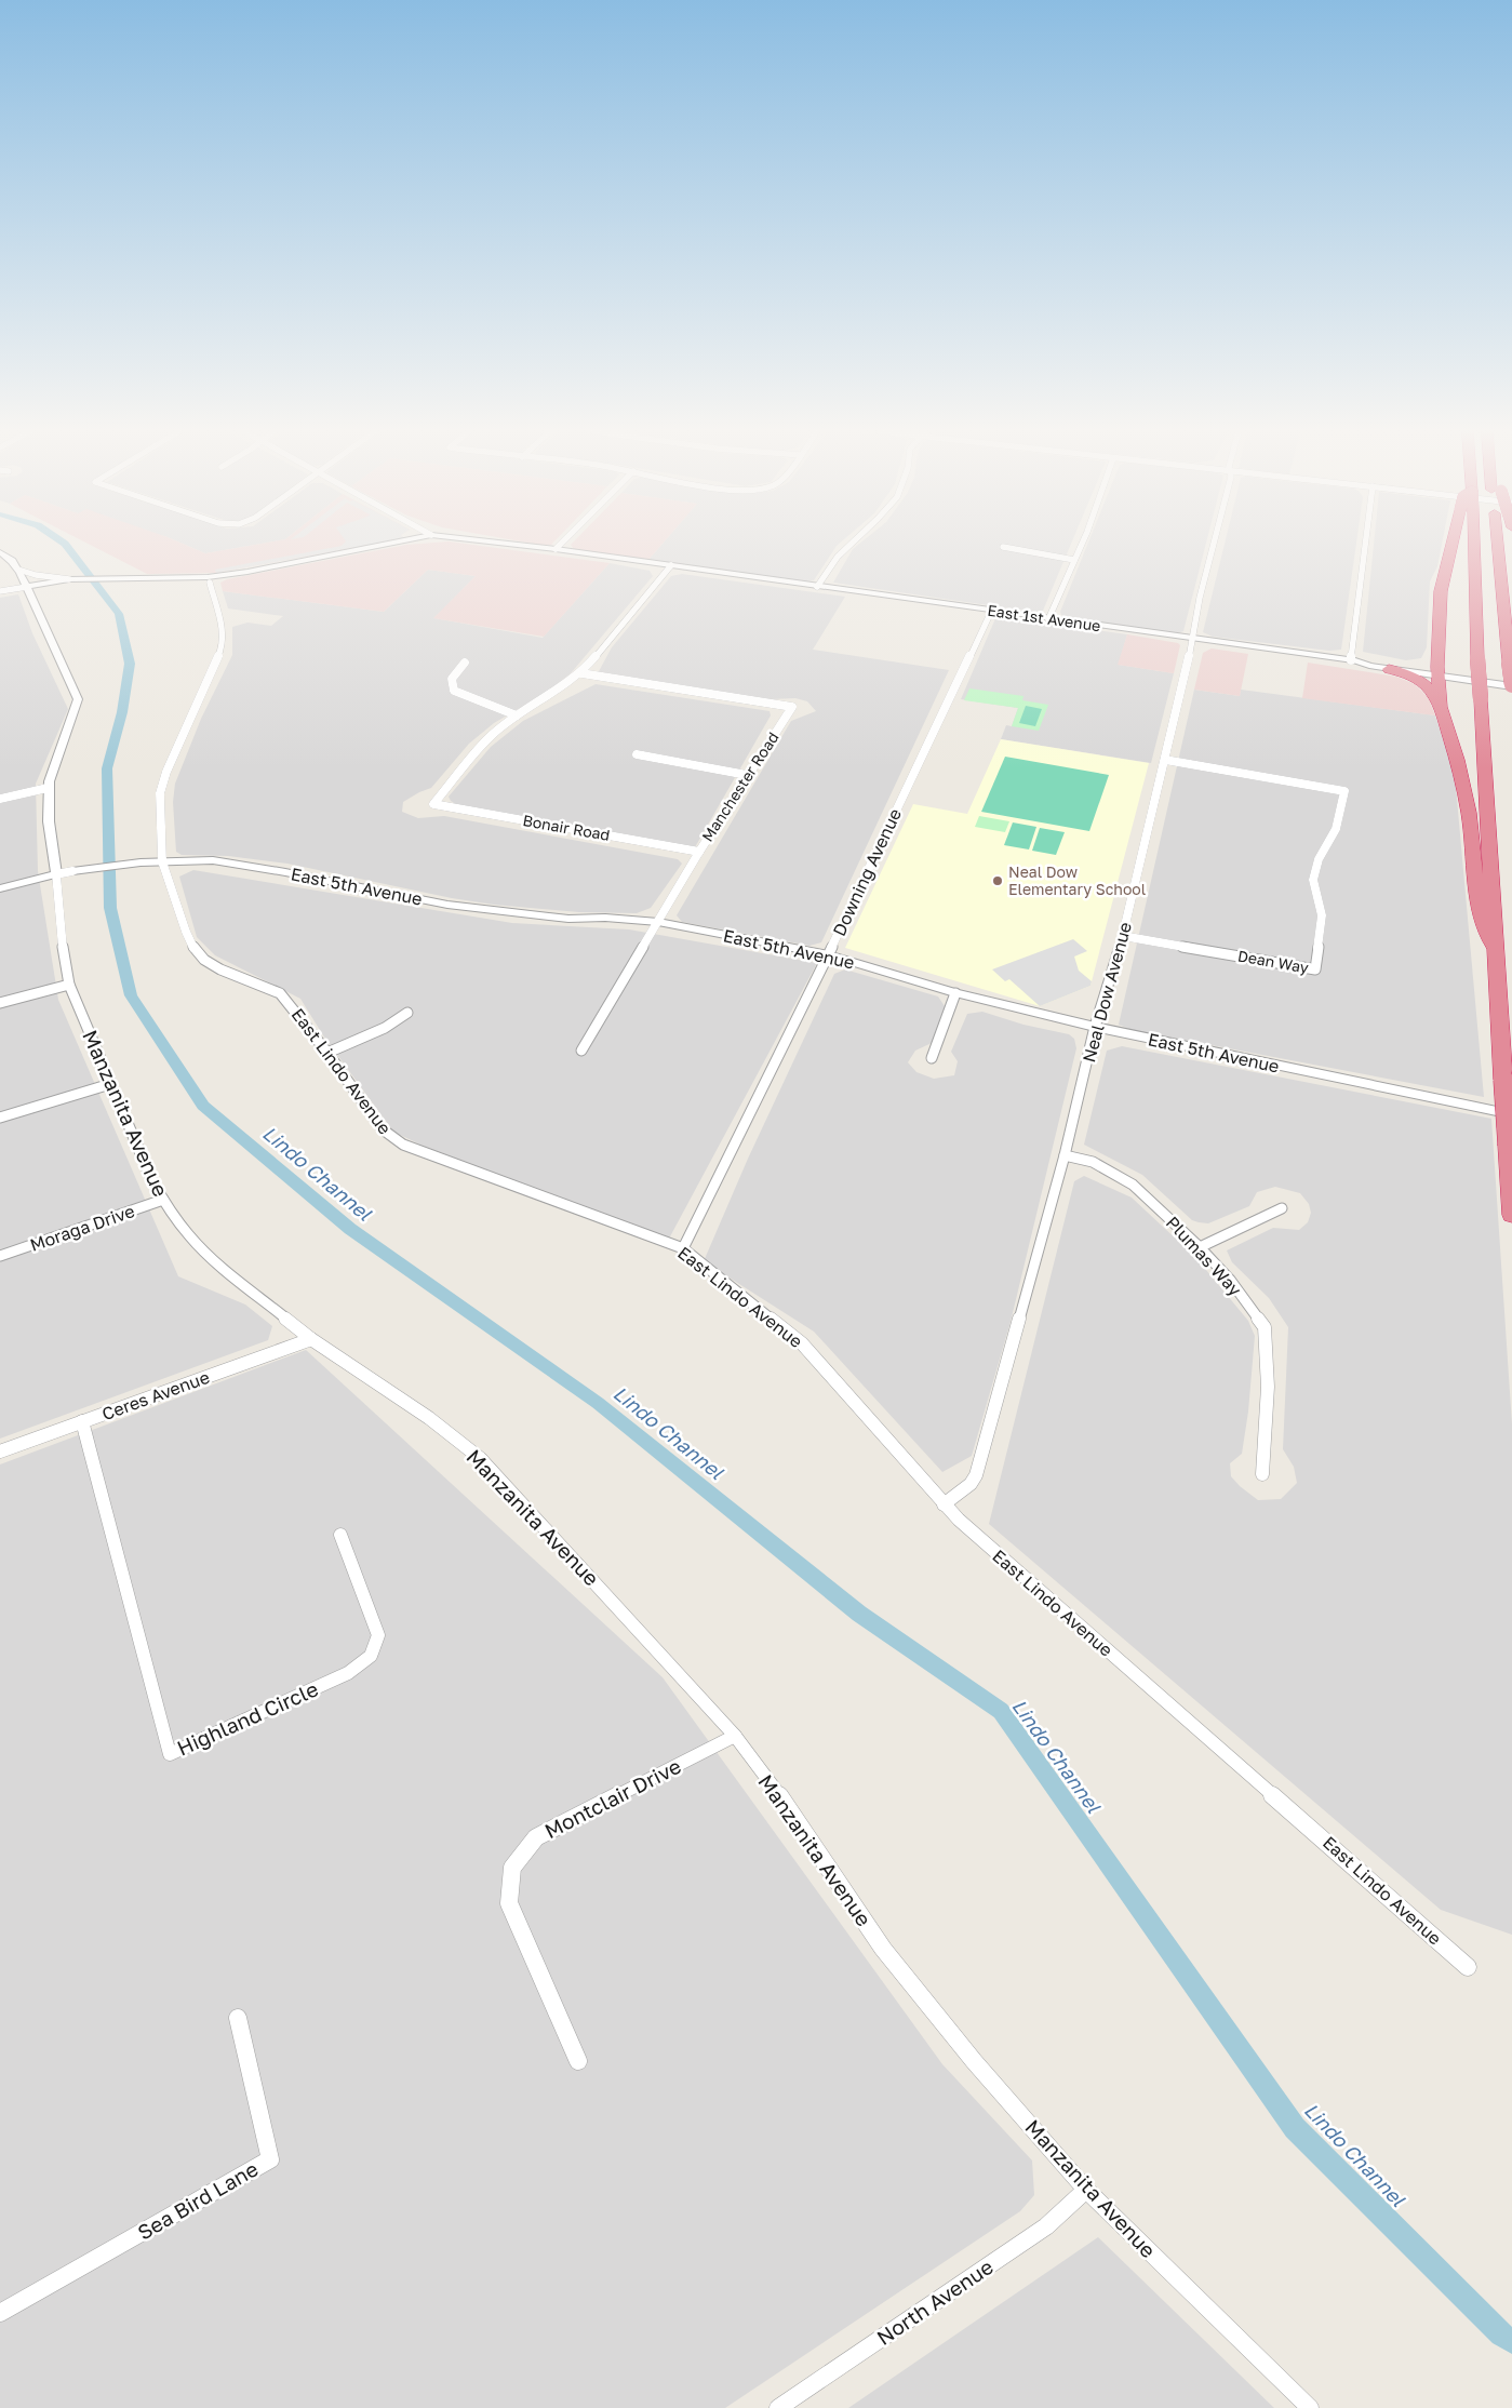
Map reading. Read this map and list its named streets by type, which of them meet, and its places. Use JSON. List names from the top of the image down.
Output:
{
  "streets": {
    "street": [
      "East 1st Avenue",
      "Manchester Road",
      "Bonair Road",
      "Downing Avenue",
      "East 5th Avenue",
      "Dean Way",
      "Neal Dow Avenue",
      "East Lindo Avenue",
      "Manzanita Avenue",
      "Moraga Drive",
      "Plumas Way",
      "Ceres Avenue",
      "Highland Circle",
      "Montclair Drive",
      "Sea Bird Lane",
      "North Avenue"
    ]
  },
  "crossings": [
    ["East 1st Avenue", "Downing Avenue"],
    ["East 1st Avenue", "Neal Dow Avenue"],
    ["Manchester Road", "Bonair Road"],
    ["Manchester Road", "East 5th Avenue"],
    ["Downing Avenue", "East 5th Avenue"],
    ["Downing Avenue", "East Lindo Avenue"],
    ["East 5th Avenue", "Neal Dow Avenue"],
    ["East 5th Avenue", "East Lindo Avenue"],
    ["East 5th Avenue", "Manzanita Avenue"],
    ["Dean Way", "Neal Dow Avenue"],
    ["Neal Dow Avenue", "East Lindo Avenue"],
    ["Neal Dow Avenue", "Plumas Way"],
    ["Manzanita Avenue", "Moraga Drive"],
    ["Manzanita Avenue", "Ceres Avenue"],
    ["Manzanita Avenue", "Montclair Drive"],
    ["Manzanita Avenue", "North Avenue"],
    ["Ceres Avenue", "Highland Circle"]
  ],
  "water": ["Lindo Channel"],
  "places": ["Neal Dow Elementary School"]
}
